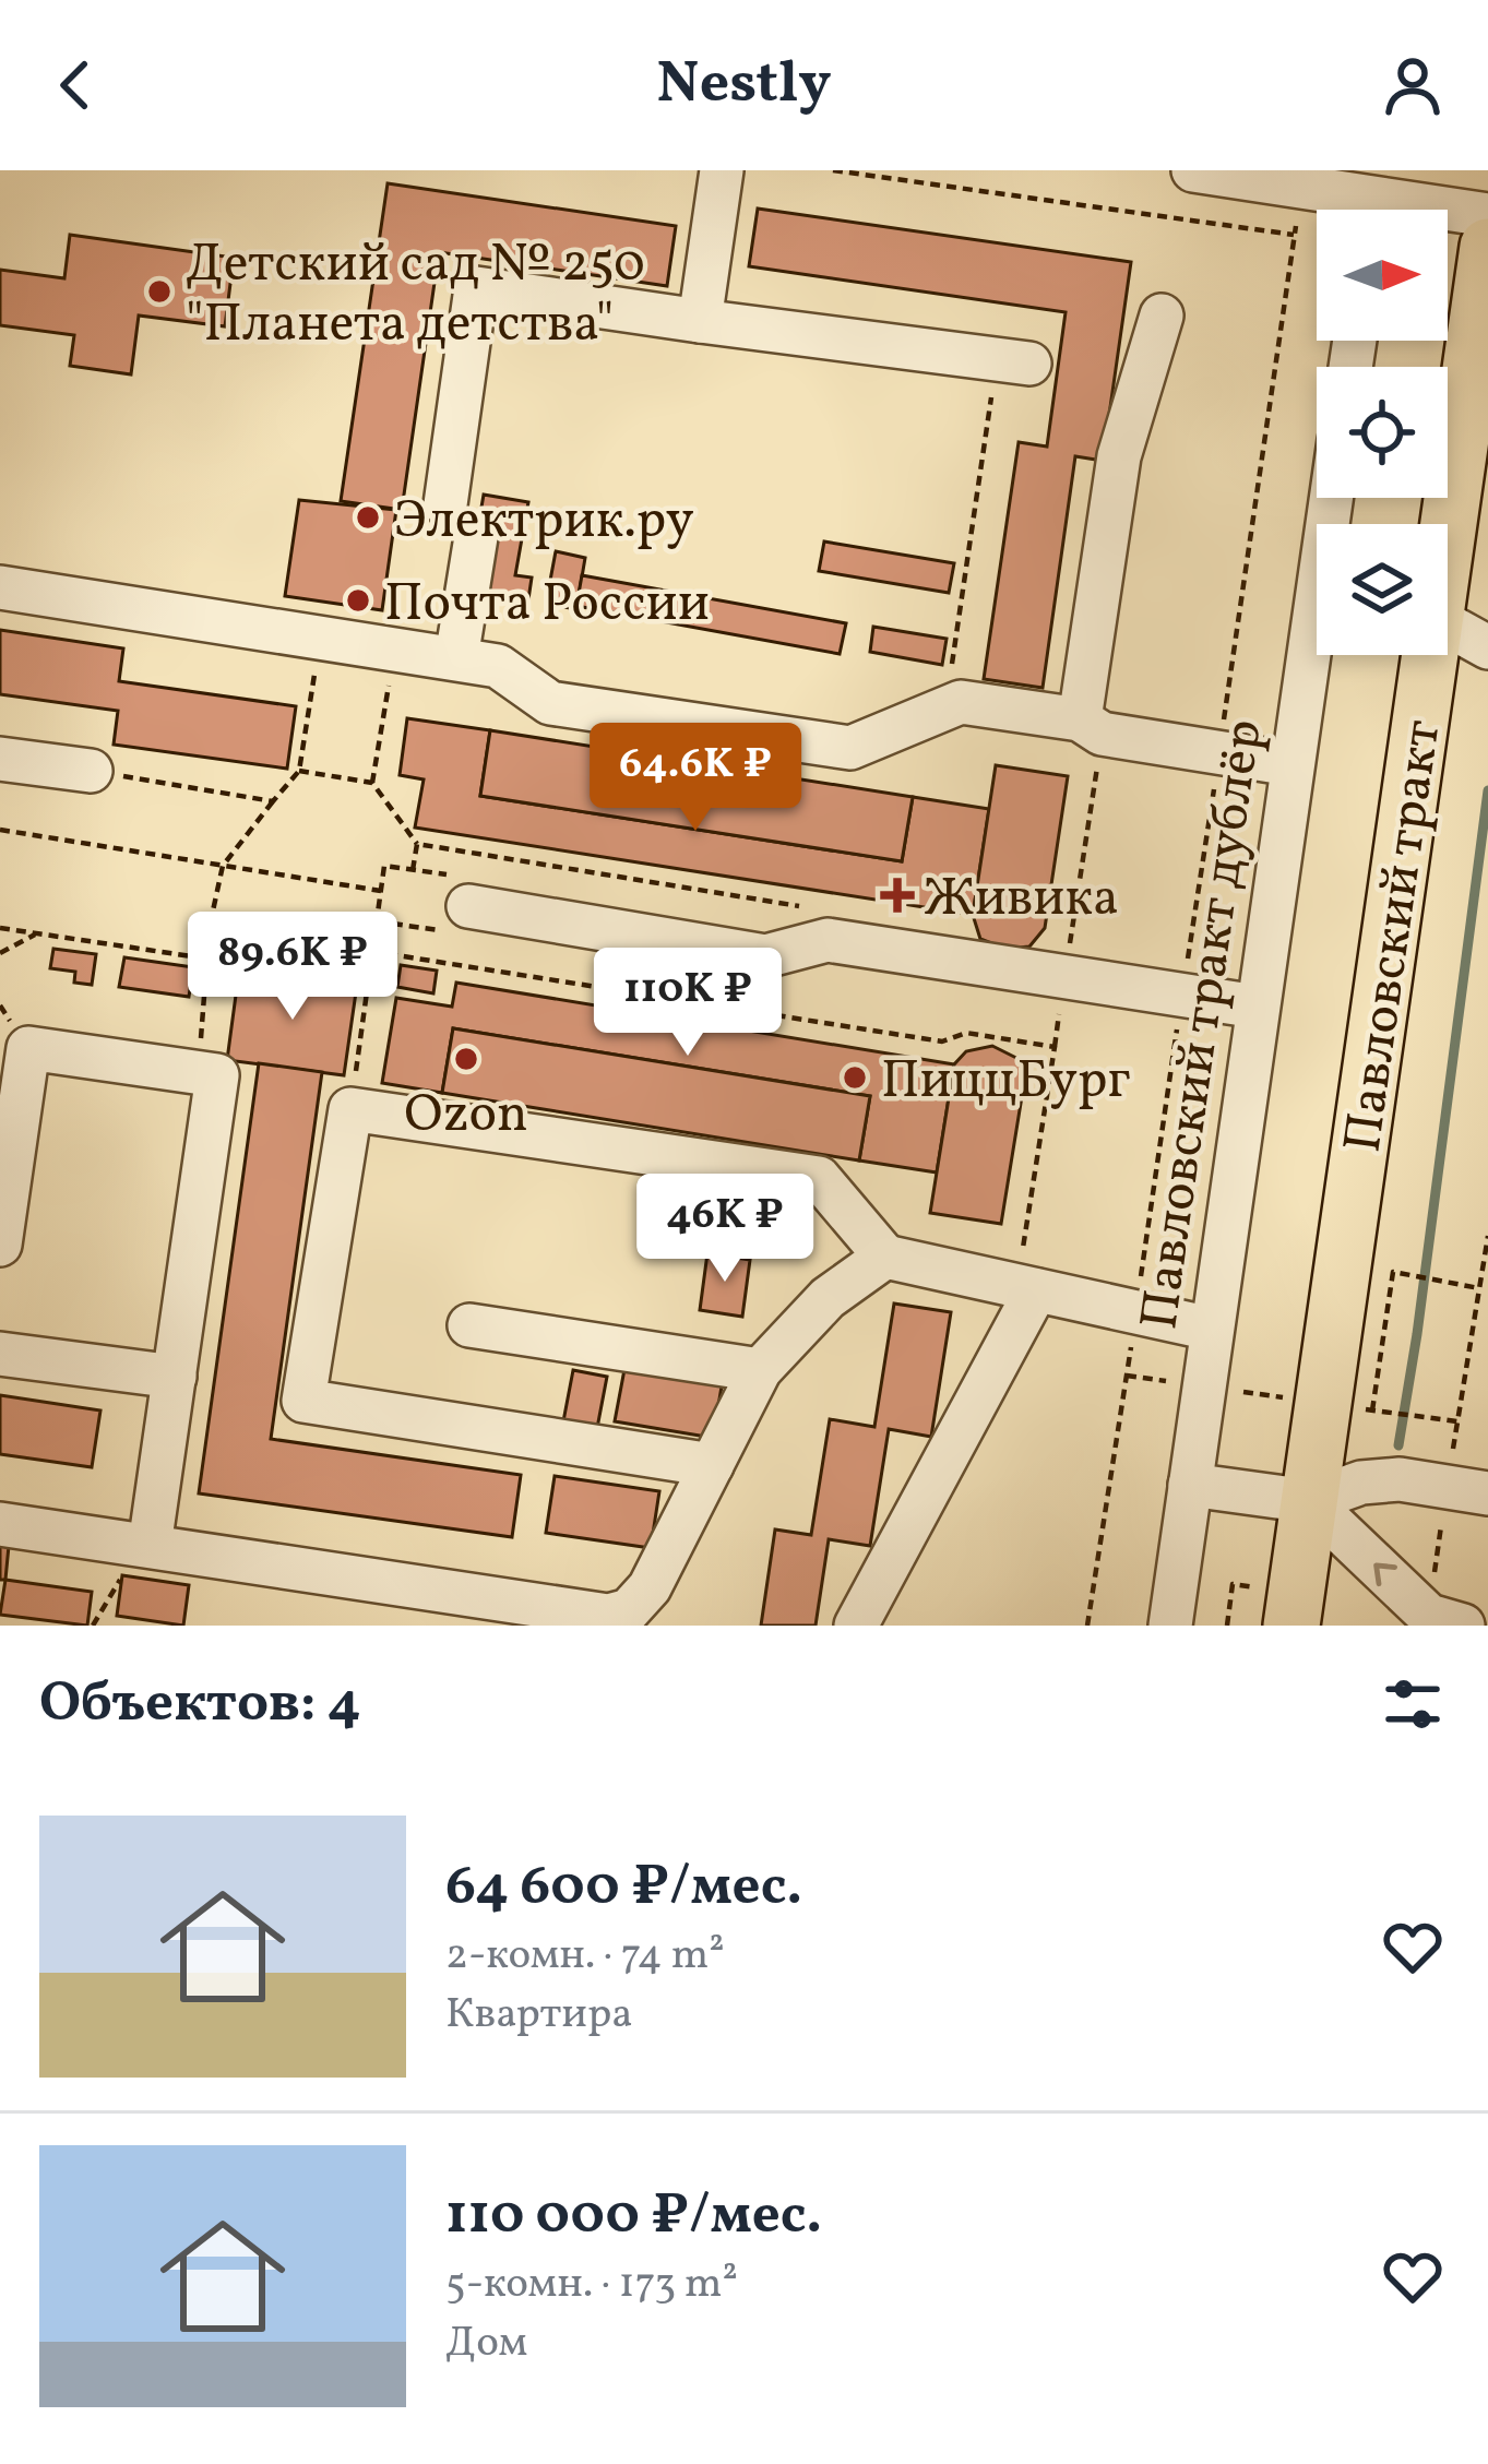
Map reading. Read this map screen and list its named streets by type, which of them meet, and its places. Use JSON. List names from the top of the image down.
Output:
{
  "streets": {
    "main road": ["Павловский тракт"],
    "street": ["Павловский тракт дублёр"]
  },
  "places": {
    "other": [
      "Детский сад № 250 \"Планета детства\"",
      "Электрик.ру",
      "Почта России",
      "Ozon",
      "ПиццБург"
    ],
    "health": ["Живика"]
  },
  "north": "right",
  "page": {
    "header": "Nestly",
    "price": [
      "64.6K ₽",
      "89.6K ₽",
      "110K ₽",
      "46K ₽"
    ],
    "heading": "Объектов: 4",
    "list": [
      {
        "name": "64 600 ₽/мес.",
        "note": "2-комн. · 74 m² · Квартира"
      },
      {
        "name": "110 000 ₽/мес.",
        "note": "5-комн. · 173 m² · Дом"
      }
    ]
  }
}
